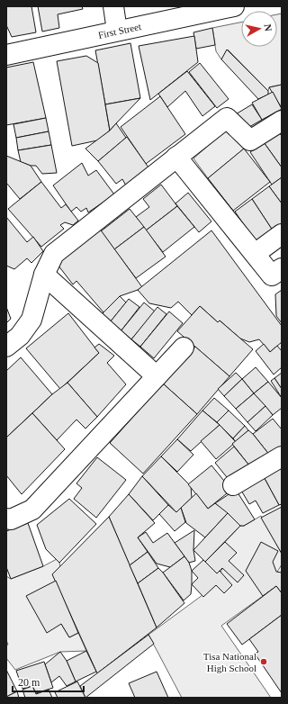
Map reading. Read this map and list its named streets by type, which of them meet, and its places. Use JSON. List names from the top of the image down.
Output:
{
  "streets": {
    "street": ["First Street"]
  },
  "places": ["Tisa National High School"],
  "scale_bar": "20 m",
  "north": "right"
}
